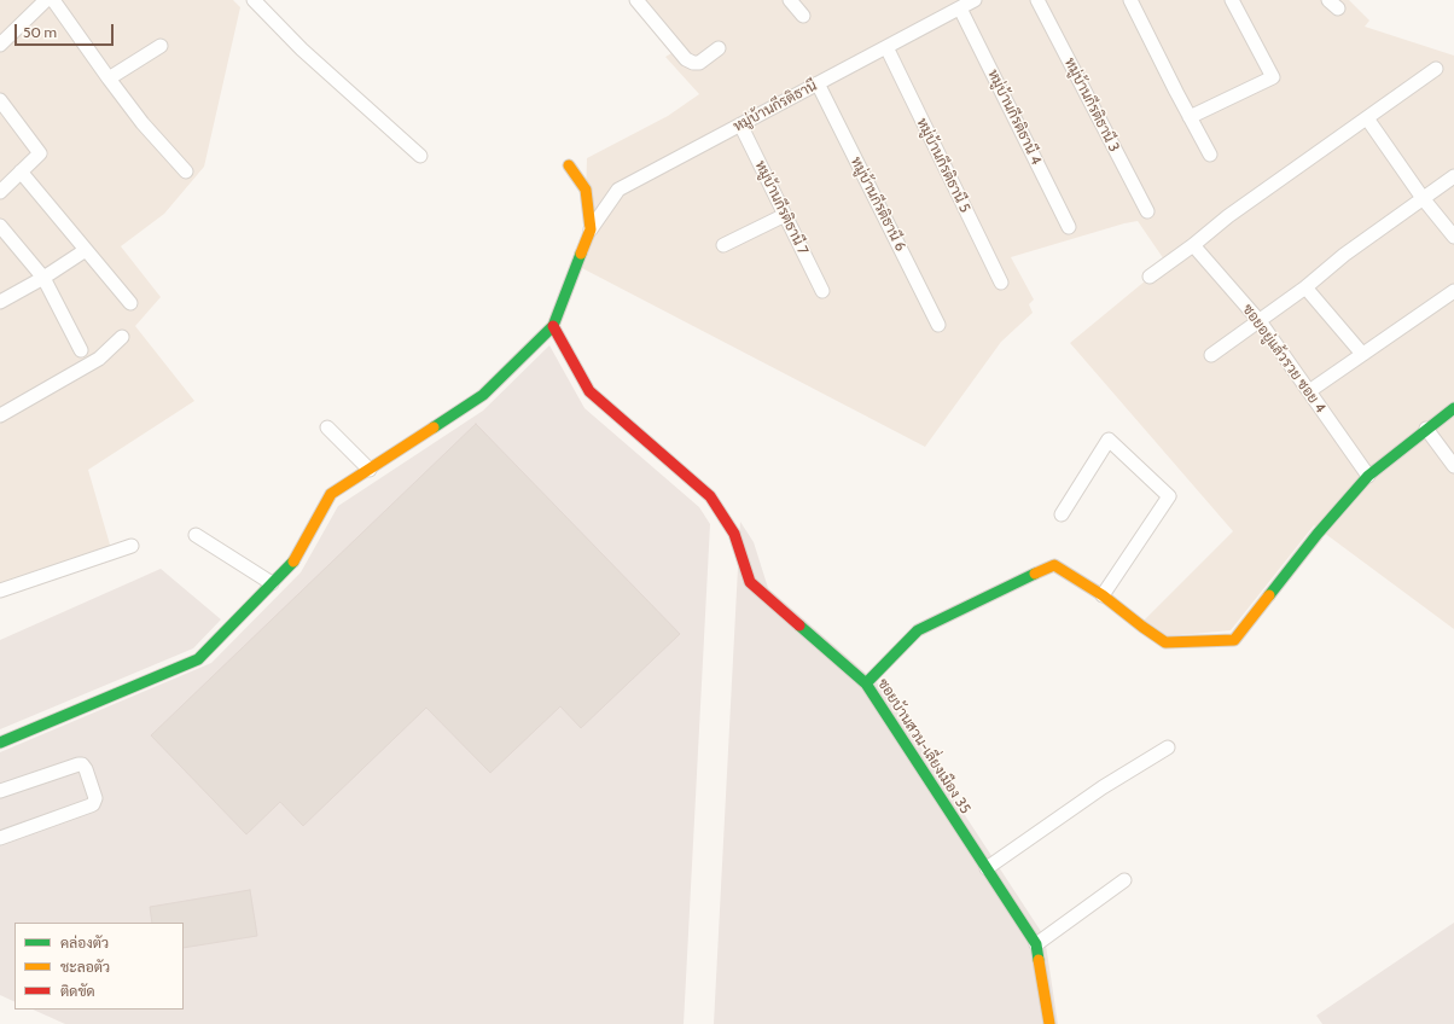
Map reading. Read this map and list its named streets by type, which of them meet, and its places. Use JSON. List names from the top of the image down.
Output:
{
  "streets": {
    "street": [
      "หมู่บ้านกีรติธานี 3",
      "หมู่บ้านกีรติธานี",
      "หมู่บ้านกีรติธานี 4",
      "หมู่บ้านกีรติธานี 5",
      "หมู่บ้านกีรติธานี 6",
      "หมู่บ้านกีรติธานี 7",
      "ซอยอยู่แล้วรวย ซอย 4",
      "ซอยบ้านสวน-เลี่ยงเมือง 35"
    ]
  },
  "crossings": [
    ["หมู่บ้านกีรติธานี", "หมู่บ้านกีรติธานี 4"],
    ["หมู่บ้านกีรติธานี", "หมู่บ้านกีรติธานี 5"],
    ["หมู่บ้านกีรติธานี", "หมู่บ้านกีรติธานี 6"],
    ["หมู่บ้านกีรติธานี", "หมู่บ้านกีรติธานี 7"]
  ],
  "legend": ["คล่องตัว", "ชะลอตัว", "ติดขัด"],
  "scale_bar": "50 m"
}
